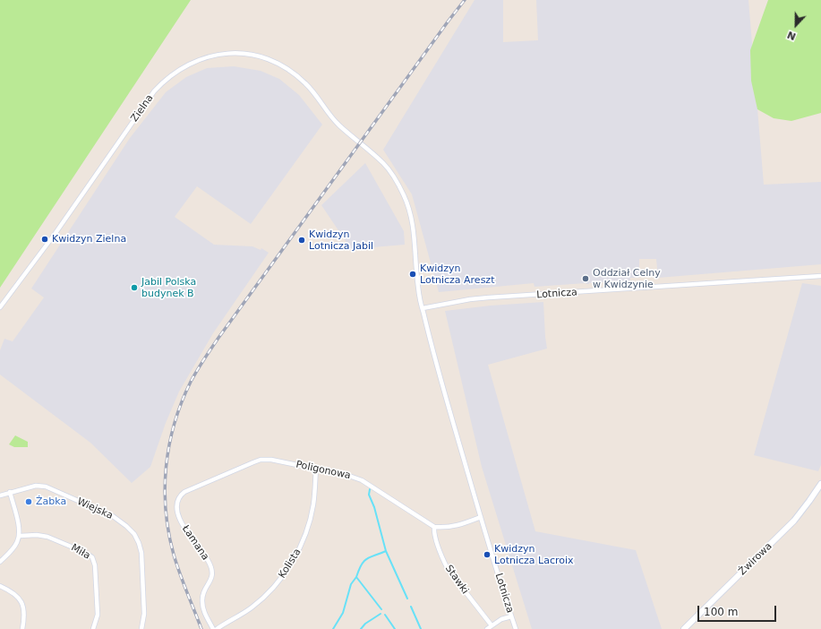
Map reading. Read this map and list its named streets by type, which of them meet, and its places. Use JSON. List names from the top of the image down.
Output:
{
  "streets": {
    "street": [
      "Zielna",
      "Lotnicza",
      "Poligonowa",
      "Wiejska",
      "Łamana",
      "Miła",
      "Żwirowa",
      "Kolista",
      "Stawki"
    ]
  },
  "crossings": [
    ["Zielna", "Lotnicza"],
    ["Poligonowa", "Łamana"],
    ["Poligonowa", "Kolista"],
    ["Poligonowa", "Stawki"]
  ],
  "places": [
    "Kwidzyn Zielna",
    "Kwidzyn Lotnicza Jabil",
    "Kwidzyn Lotnicza Areszt",
    "Oddział Celny w Kwidzynie",
    "Jabil Polska budynek B",
    "Żabka",
    "Kwidzyn Lotnicza Lacroix"
  ],
  "scale_bar": "100 m",
  "north": "bottom"
}
